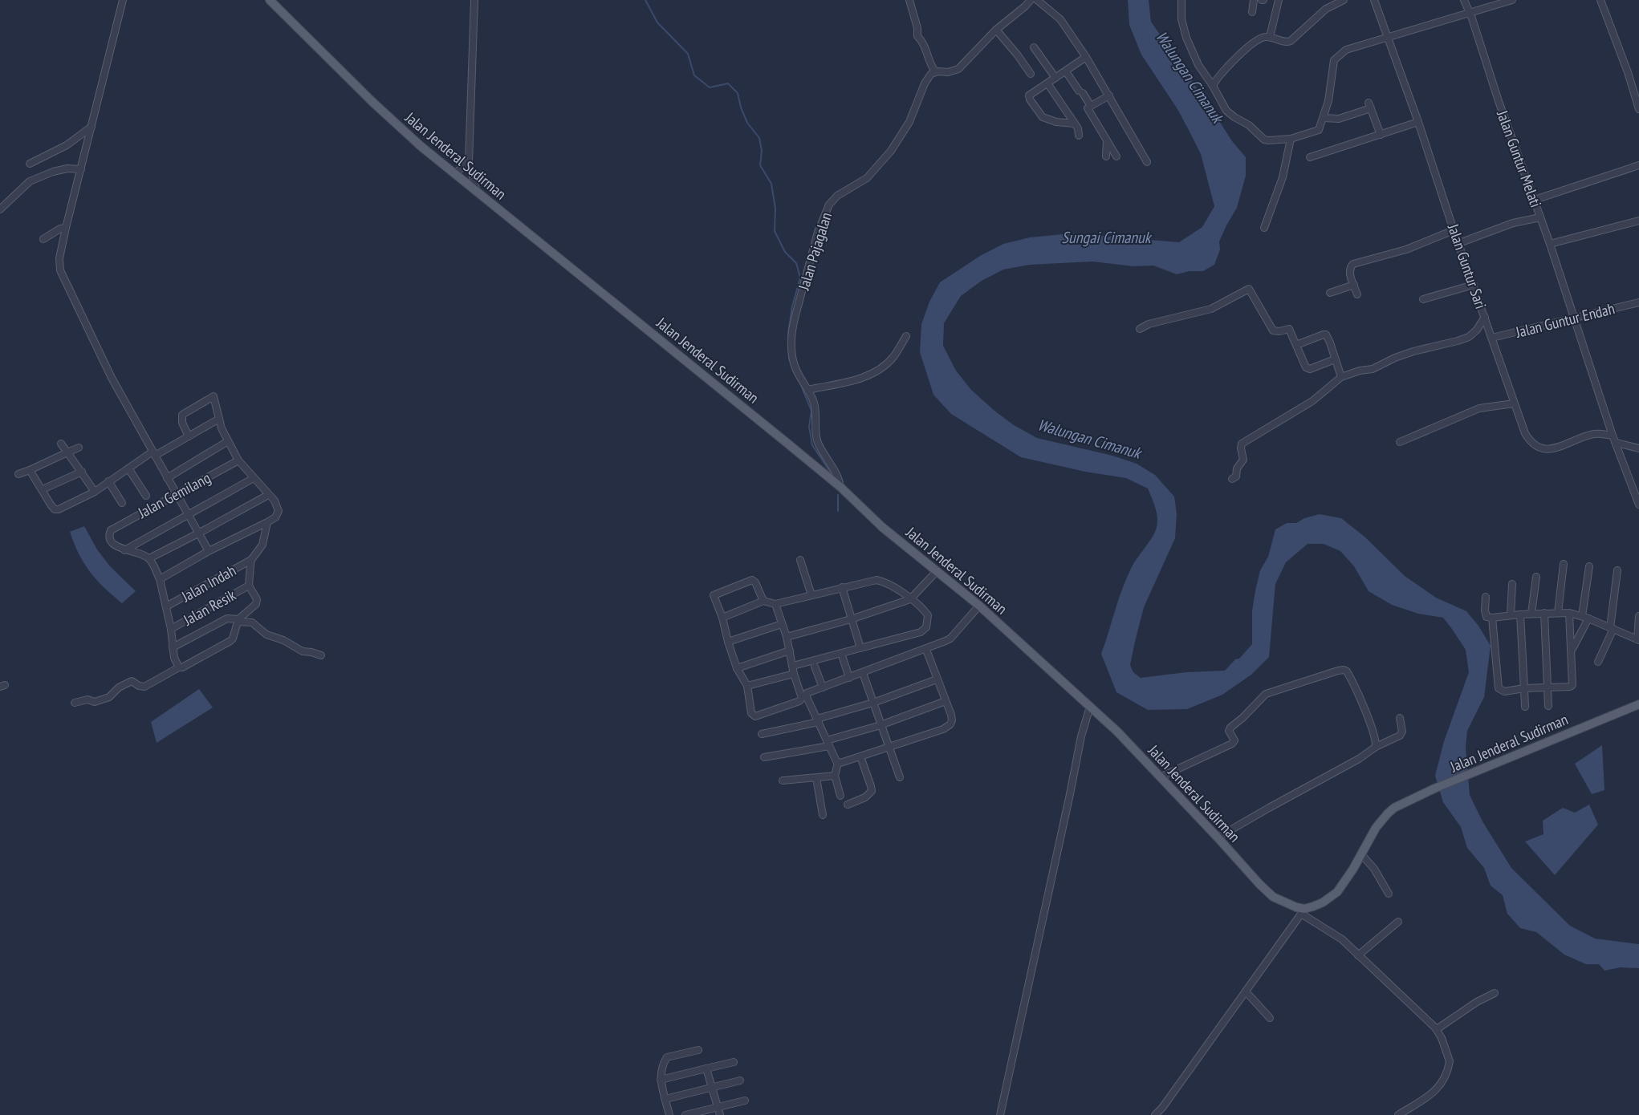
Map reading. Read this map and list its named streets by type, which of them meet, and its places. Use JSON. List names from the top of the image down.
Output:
{
  "streets": {
    "main road": ["Jalan Jenderal Sudirman"],
    "street": [
      "Jalan Guntur Melati",
      "Jalan Pajagalan",
      "Jalan Guntur Sari",
      "Jalan Guntur Endah",
      "Jalan Gemilang",
      "Jalan Indah",
      "Jalan Resik"
    ]
  },
  "crossings": [
    ["Jalan Jenderal Sudirman", "Jalan Pajagalan"],
    ["Jalan Guntur Melati", "Jalan Guntur Sari"],
    ["Jalan Guntur Melati", "Jalan Guntur Endah"],
    ["Jalan Guntur Sari", "Jalan Guntur Endah"]
  ],
  "water": ["Walungan Cimanuk", "Sungai Cimanuk"]
}
